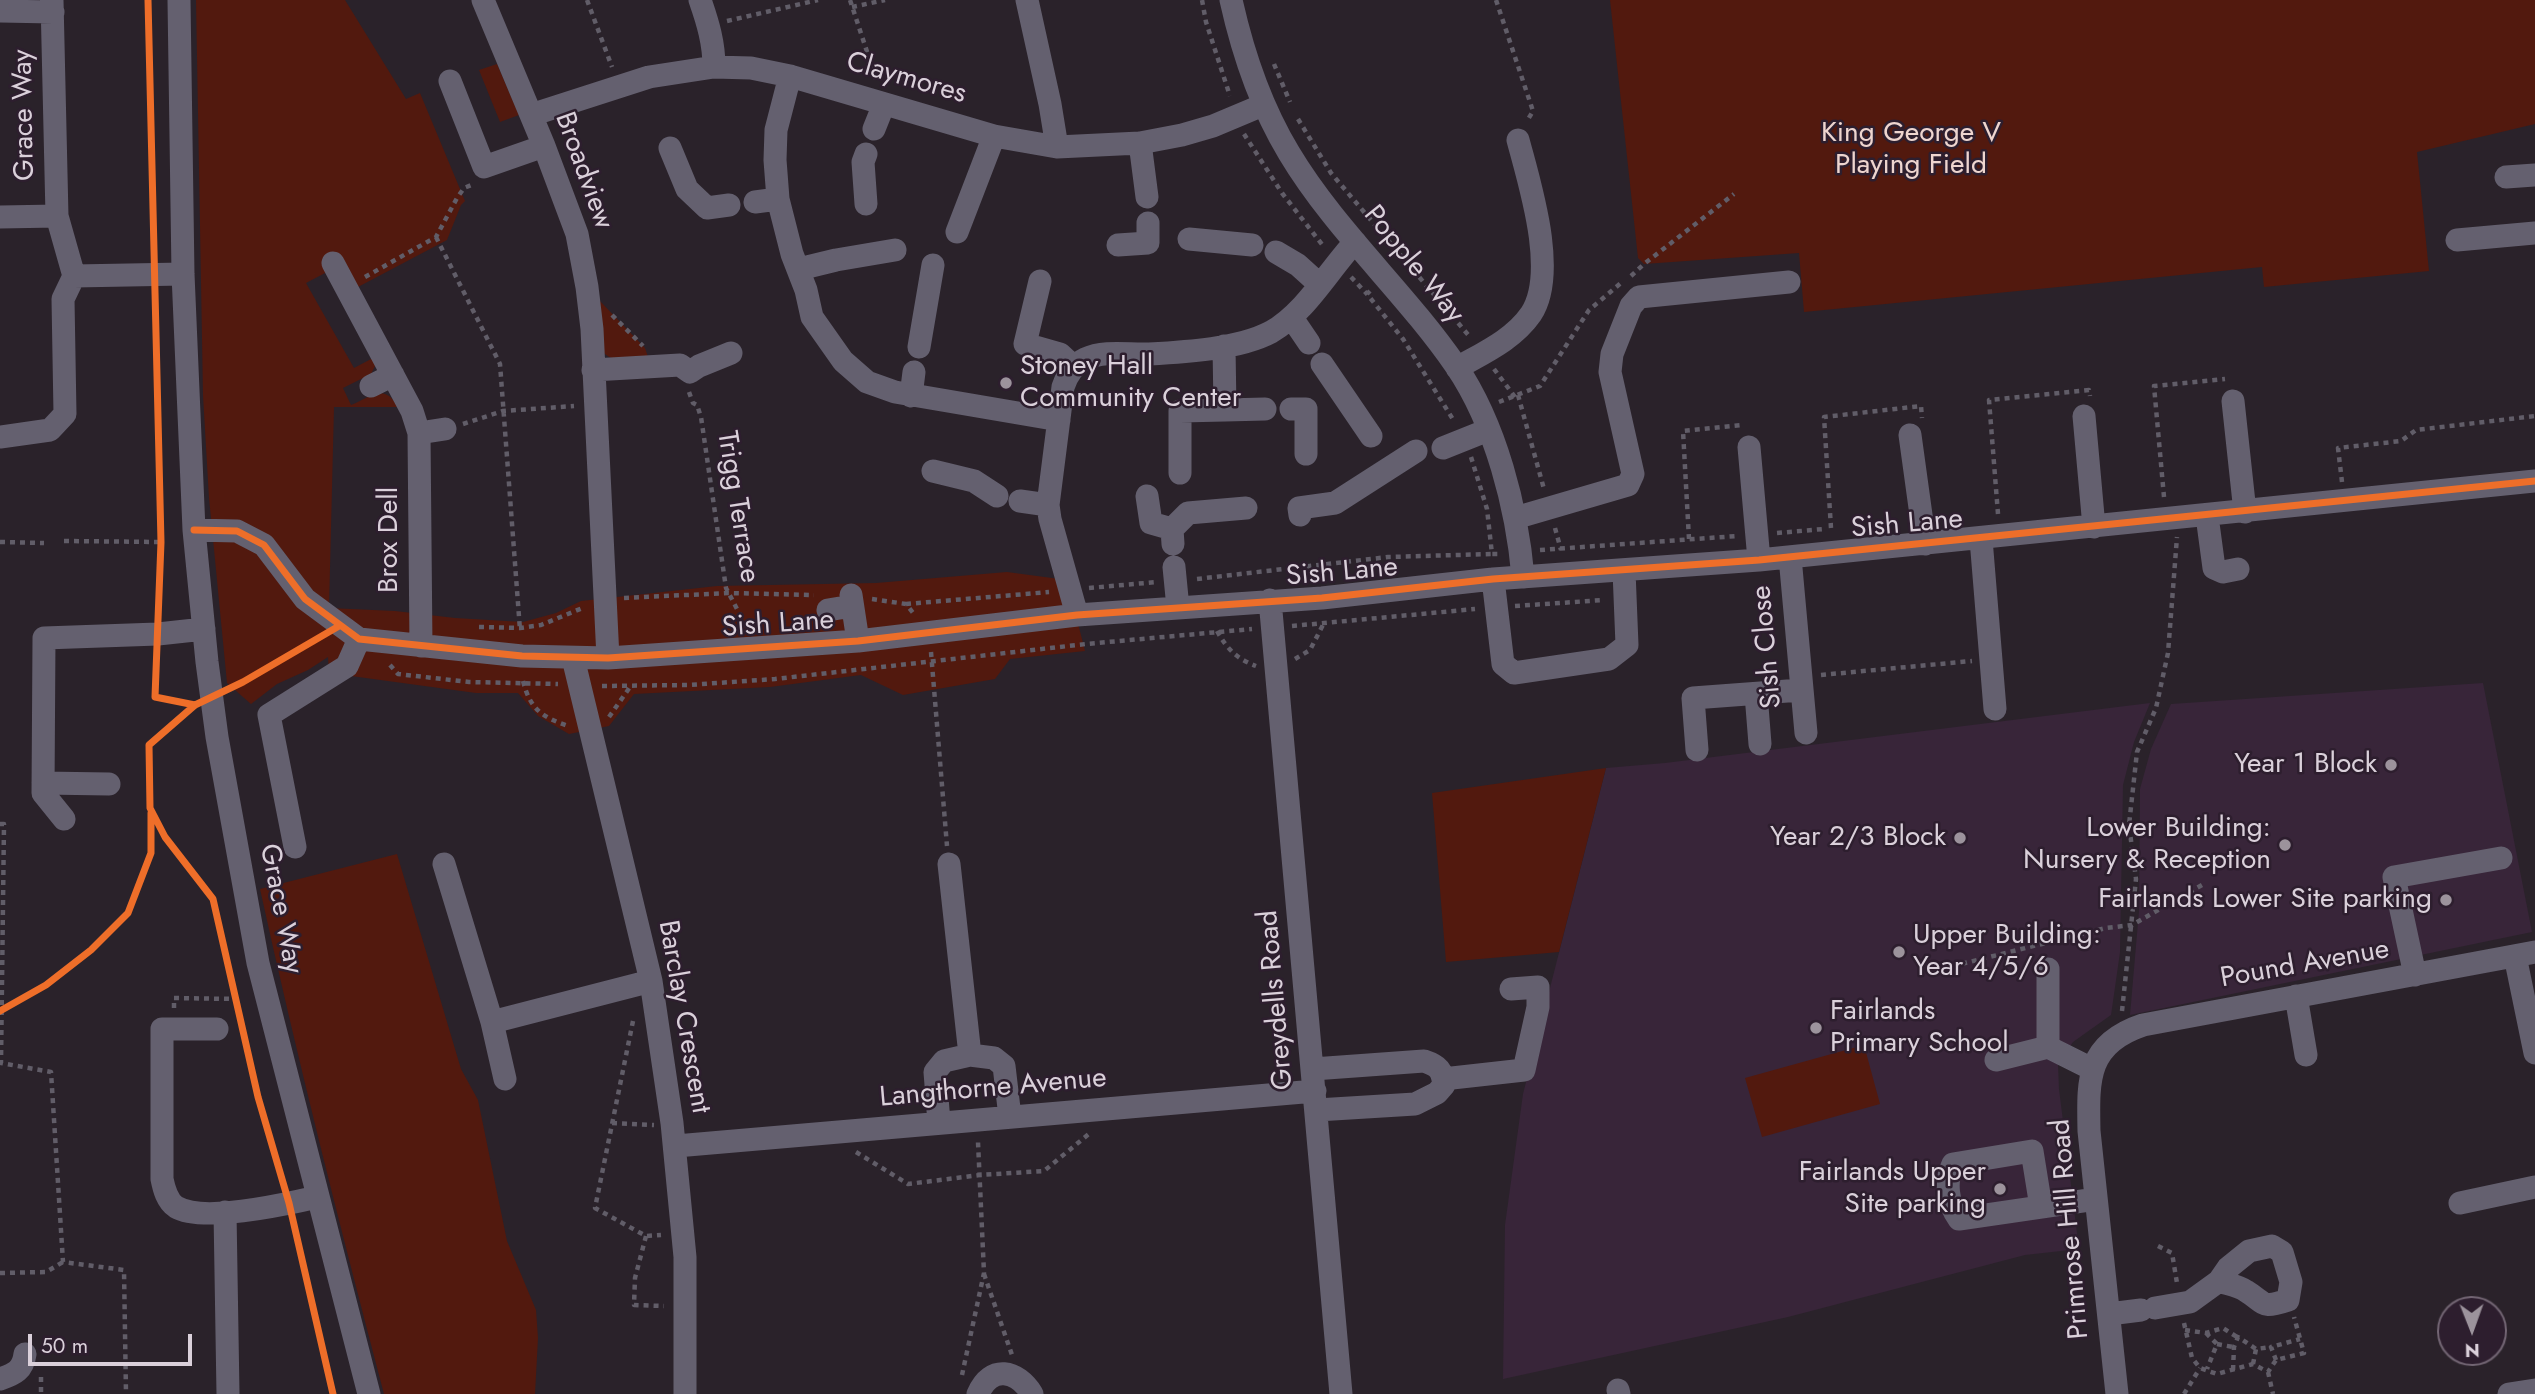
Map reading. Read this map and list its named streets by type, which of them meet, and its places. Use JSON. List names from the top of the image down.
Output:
{
  "streets": {
    "street": [
      "Claymores",
      "Grace Way",
      "Broadview",
      "Popple Way",
      "Sish Lane",
      "Brox Dell",
      "Sish Close",
      "Pound Avenue",
      "Greydells Road",
      "Barclay Crescent",
      "Langthorne Avenue",
      "Primrose Hill Road"
    ],
    "path": ["Trigg Terrace"]
  },
  "crossings": [
    ["Claymores", "Broadview"],
    ["Claymores", "Popple Way"],
    ["Grace Way", "Sish Lane"],
    ["Broadview", "Sish Lane"],
    ["Popple Way", "Sish Lane"],
    ["Trigg Terrace", "Sish Lane"],
    ["Sish Lane", "Brox Dell"],
    ["Sish Lane", "Sish Close"],
    ["Sish Lane", "Greydells Road"],
    ["Sish Lane", "Barclay Crescent"],
    ["Pound Avenue", "Primrose Hill Road"],
    ["Greydells Road", "Langthorne Avenue"],
    ["Barclay Crescent", "Langthorne Avenue"]
  ],
  "parks": ["King George V Playing Field"],
  "places": [
    "Stoney Hall Community Center",
    "Year 1 Block",
    "Year 2/3 Block",
    "Lower Building: Nursery & Reception",
    "Fairlands Lower Site parking",
    "Upper Building: Year 4/5/6",
    "Fairlands Primary School",
    "Fairlands Upper Site parking"
  ],
  "scale_bar": "50 m",
  "north": "bottom"
}
